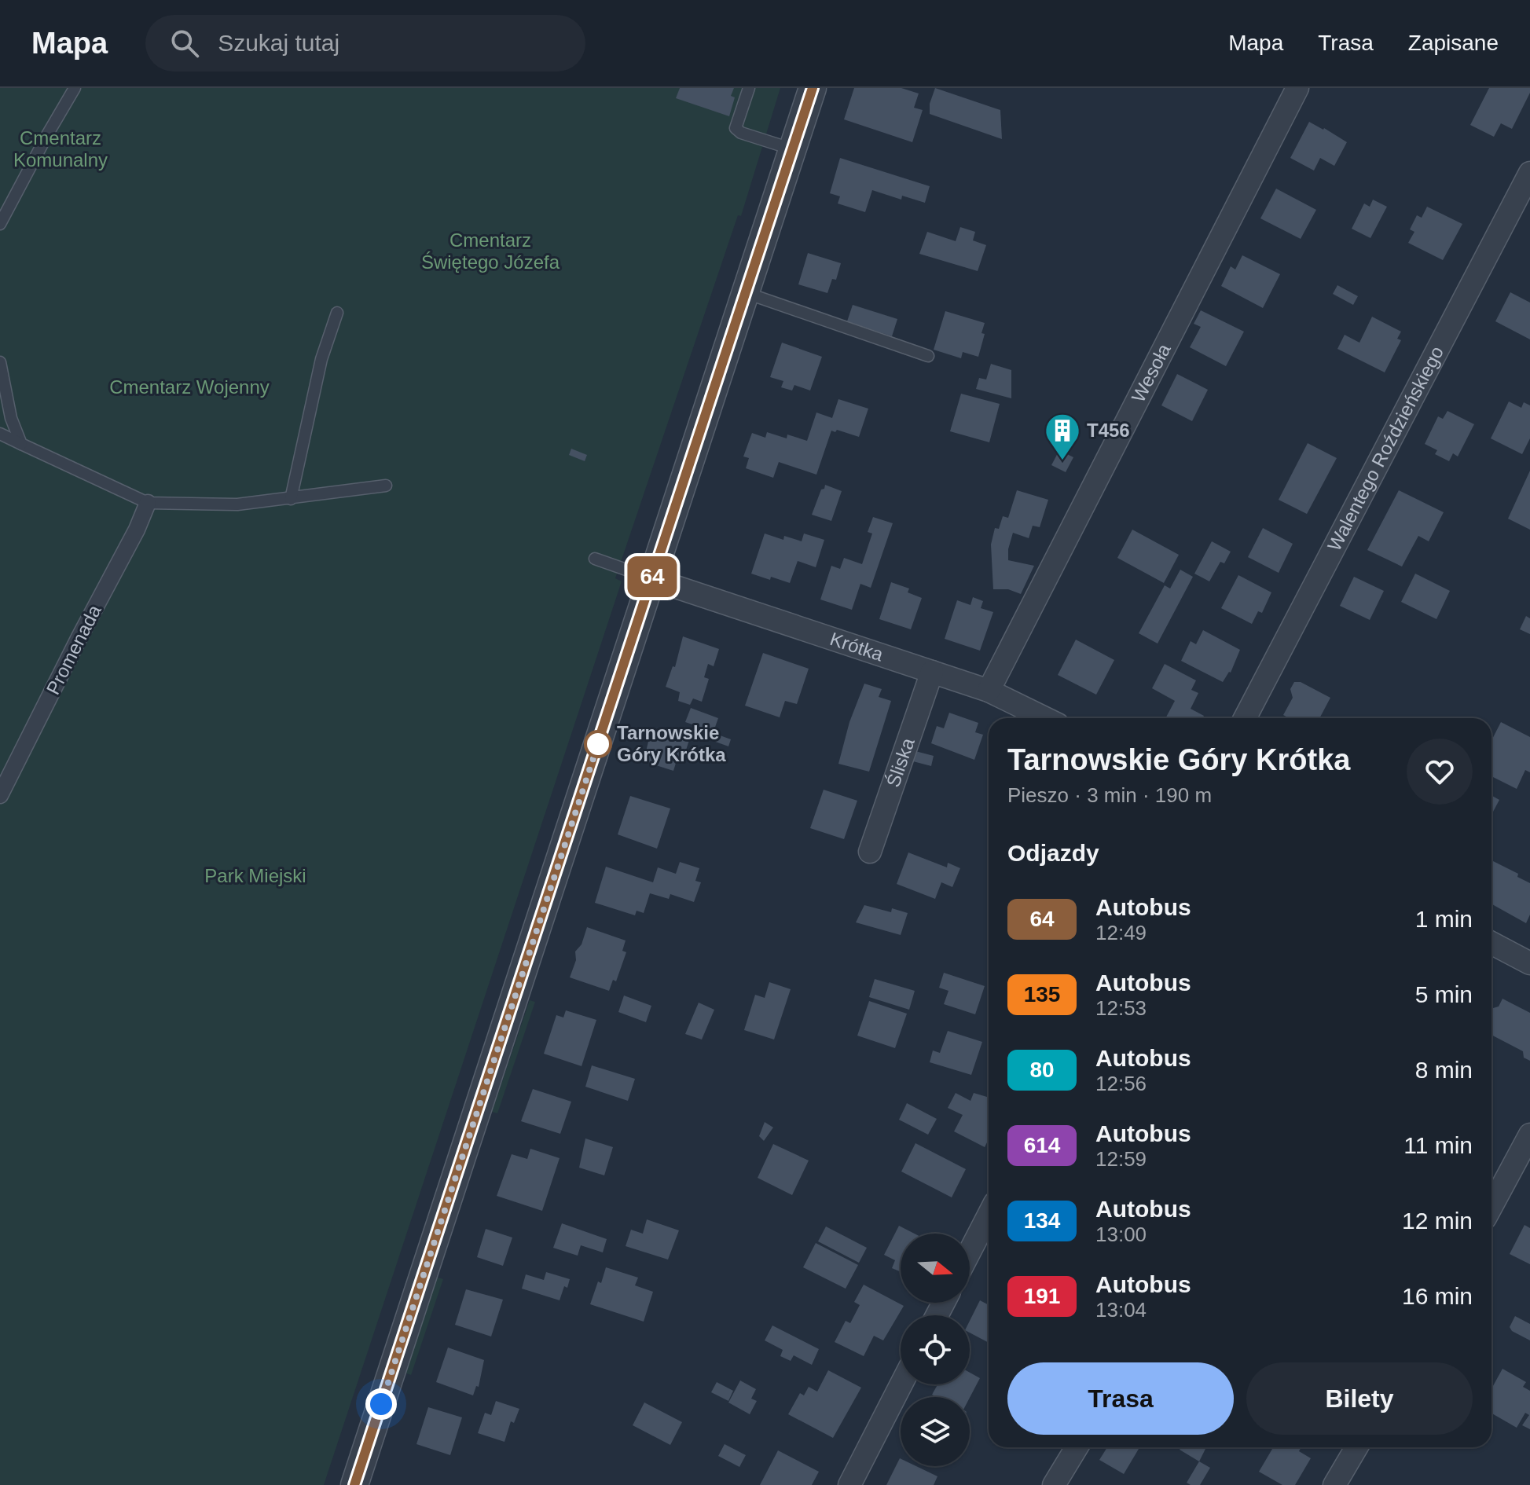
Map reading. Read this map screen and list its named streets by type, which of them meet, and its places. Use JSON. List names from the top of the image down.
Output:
{
  "streets": {
    "street": [
      "Wesoła",
      "Walentego Roździeńskiego",
      "Krótka",
      "Promenada",
      "Śliska"
    ]
  },
  "crossings": [
    ["Wesoła", "Krótka"],
    ["Krótka", "Śliska"]
  ],
  "parks": [
    "Cmentarz Komunalny",
    "Cmentarz Świętego Józefa",
    "Cmentarz Wojenny",
    "Park Miejski"
  ],
  "places": {
    "building": ["T456"],
    "other": ["Tarnowskie Góry Krótka"]
  },
  "lines": ["bus line 64"],
  "north": "right",
  "page": {
    "header": "Mapa",
    "search": "Szukaj tutaj",
    "nav": ["Mapa", "Trasa", "Zapisane"],
    "on_map": "64",
    "heading": [
      ["Tarnowskie Góry Krótka", "Pieszo · 3 min · 190 m"],
      "Odjazdy"
    ],
    "list": [
      {
        "mark": "64",
        "name": "Autobus",
        "note": "12:49",
        "value": "1 min"
      },
      {
        "mark": "135",
        "name": "Autobus",
        "note": "12:53",
        "value": "5 min"
      },
      {
        "mark": "80",
        "name": "Autobus",
        "note": "12:56",
        "value": "8 min"
      },
      {
        "mark": "614",
        "name": "Autobus",
        "note": "12:59",
        "value": "11 min"
      },
      {
        "mark": "134",
        "name": "Autobus",
        "note": "13:00",
        "value": "12 min"
      },
      {
        "mark": "191",
        "name": "Autobus",
        "note": "13:04",
        "value": "16 min"
      }
    ],
    "buttons": ["Trasa", "Bilety"]
  }
}
